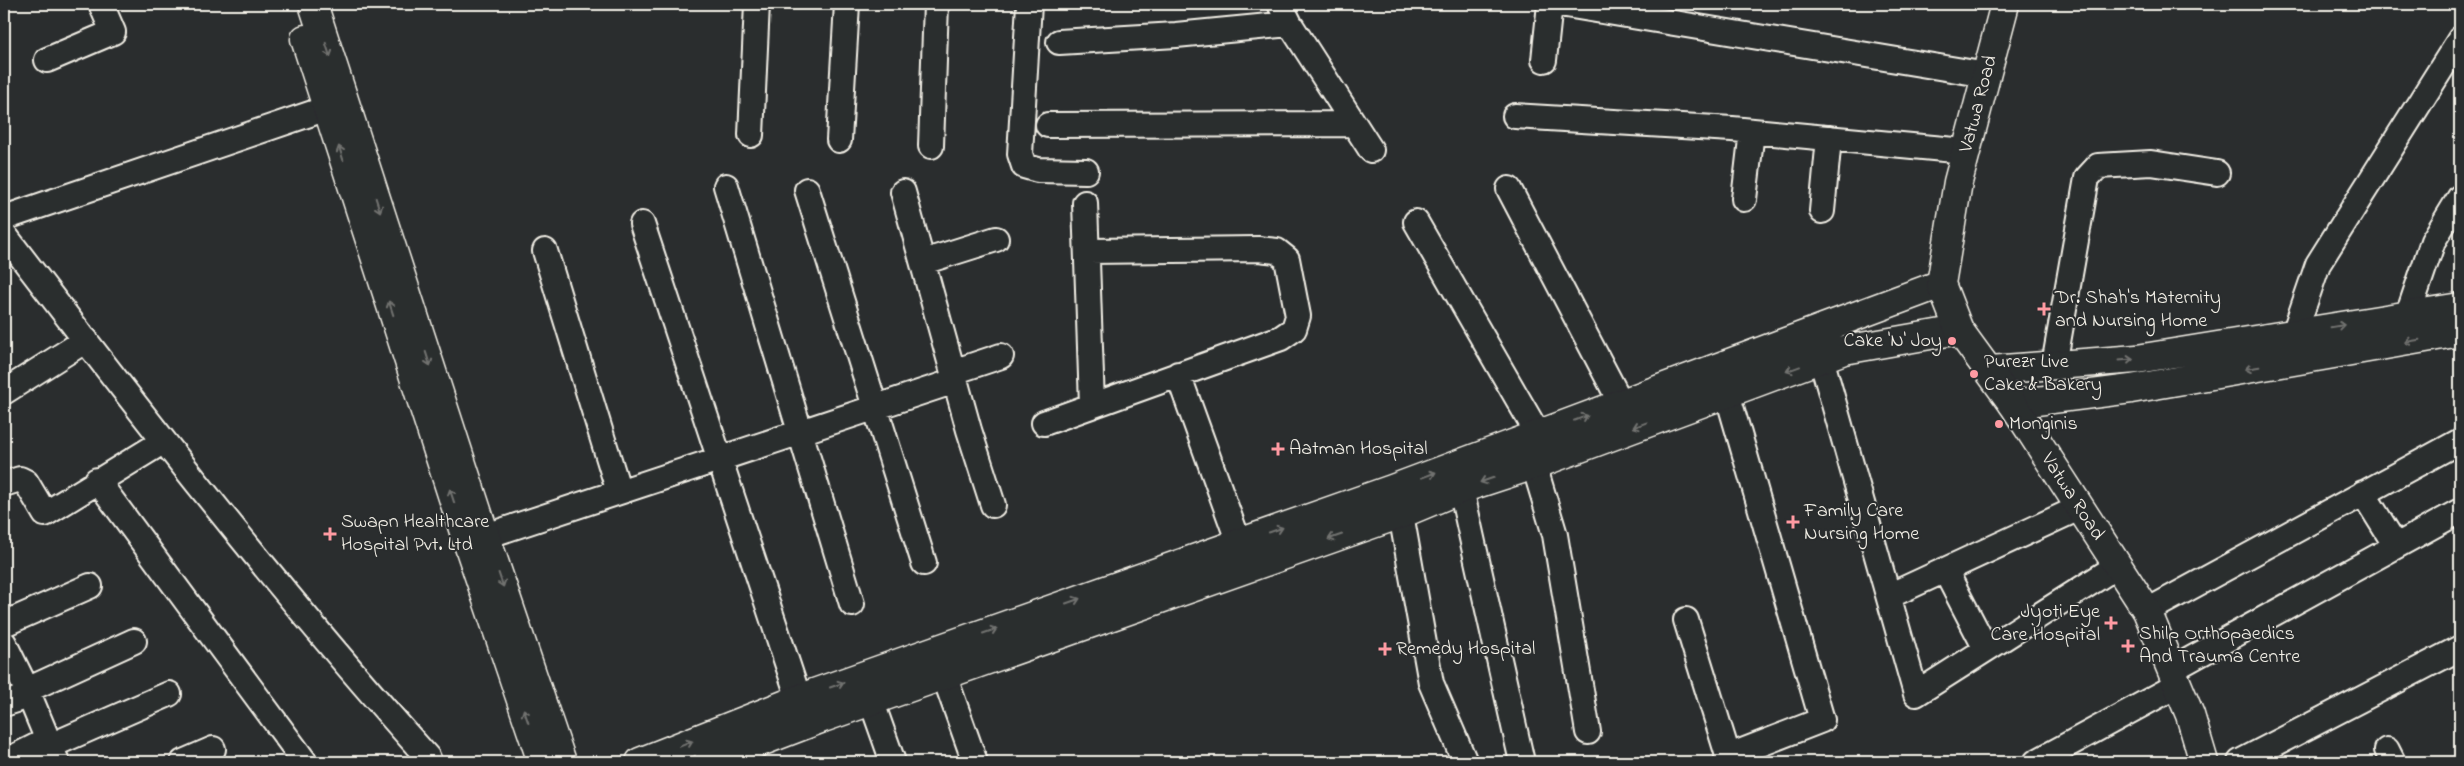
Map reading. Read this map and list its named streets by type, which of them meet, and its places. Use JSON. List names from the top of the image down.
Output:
{
  "streets": {
    "street": ["Vatwa Road"]
  },
  "places": {
    "health": [
      "Dr. Shah's Maternity and Nursing Home",
      "Aatman Hospital",
      "Family Care Nursing Home",
      "Swapn Healthcare Hospital Pvt. Ltd",
      "Jyoti Eye Care Hospital",
      "Shilp Orthopaedics And Trauma Centre",
      "Remedy Hospital"
    ],
    "other": ["Cake 'N' Joy", "Purezr Live Cake & Bakery", "Monginis"]
  }
}
